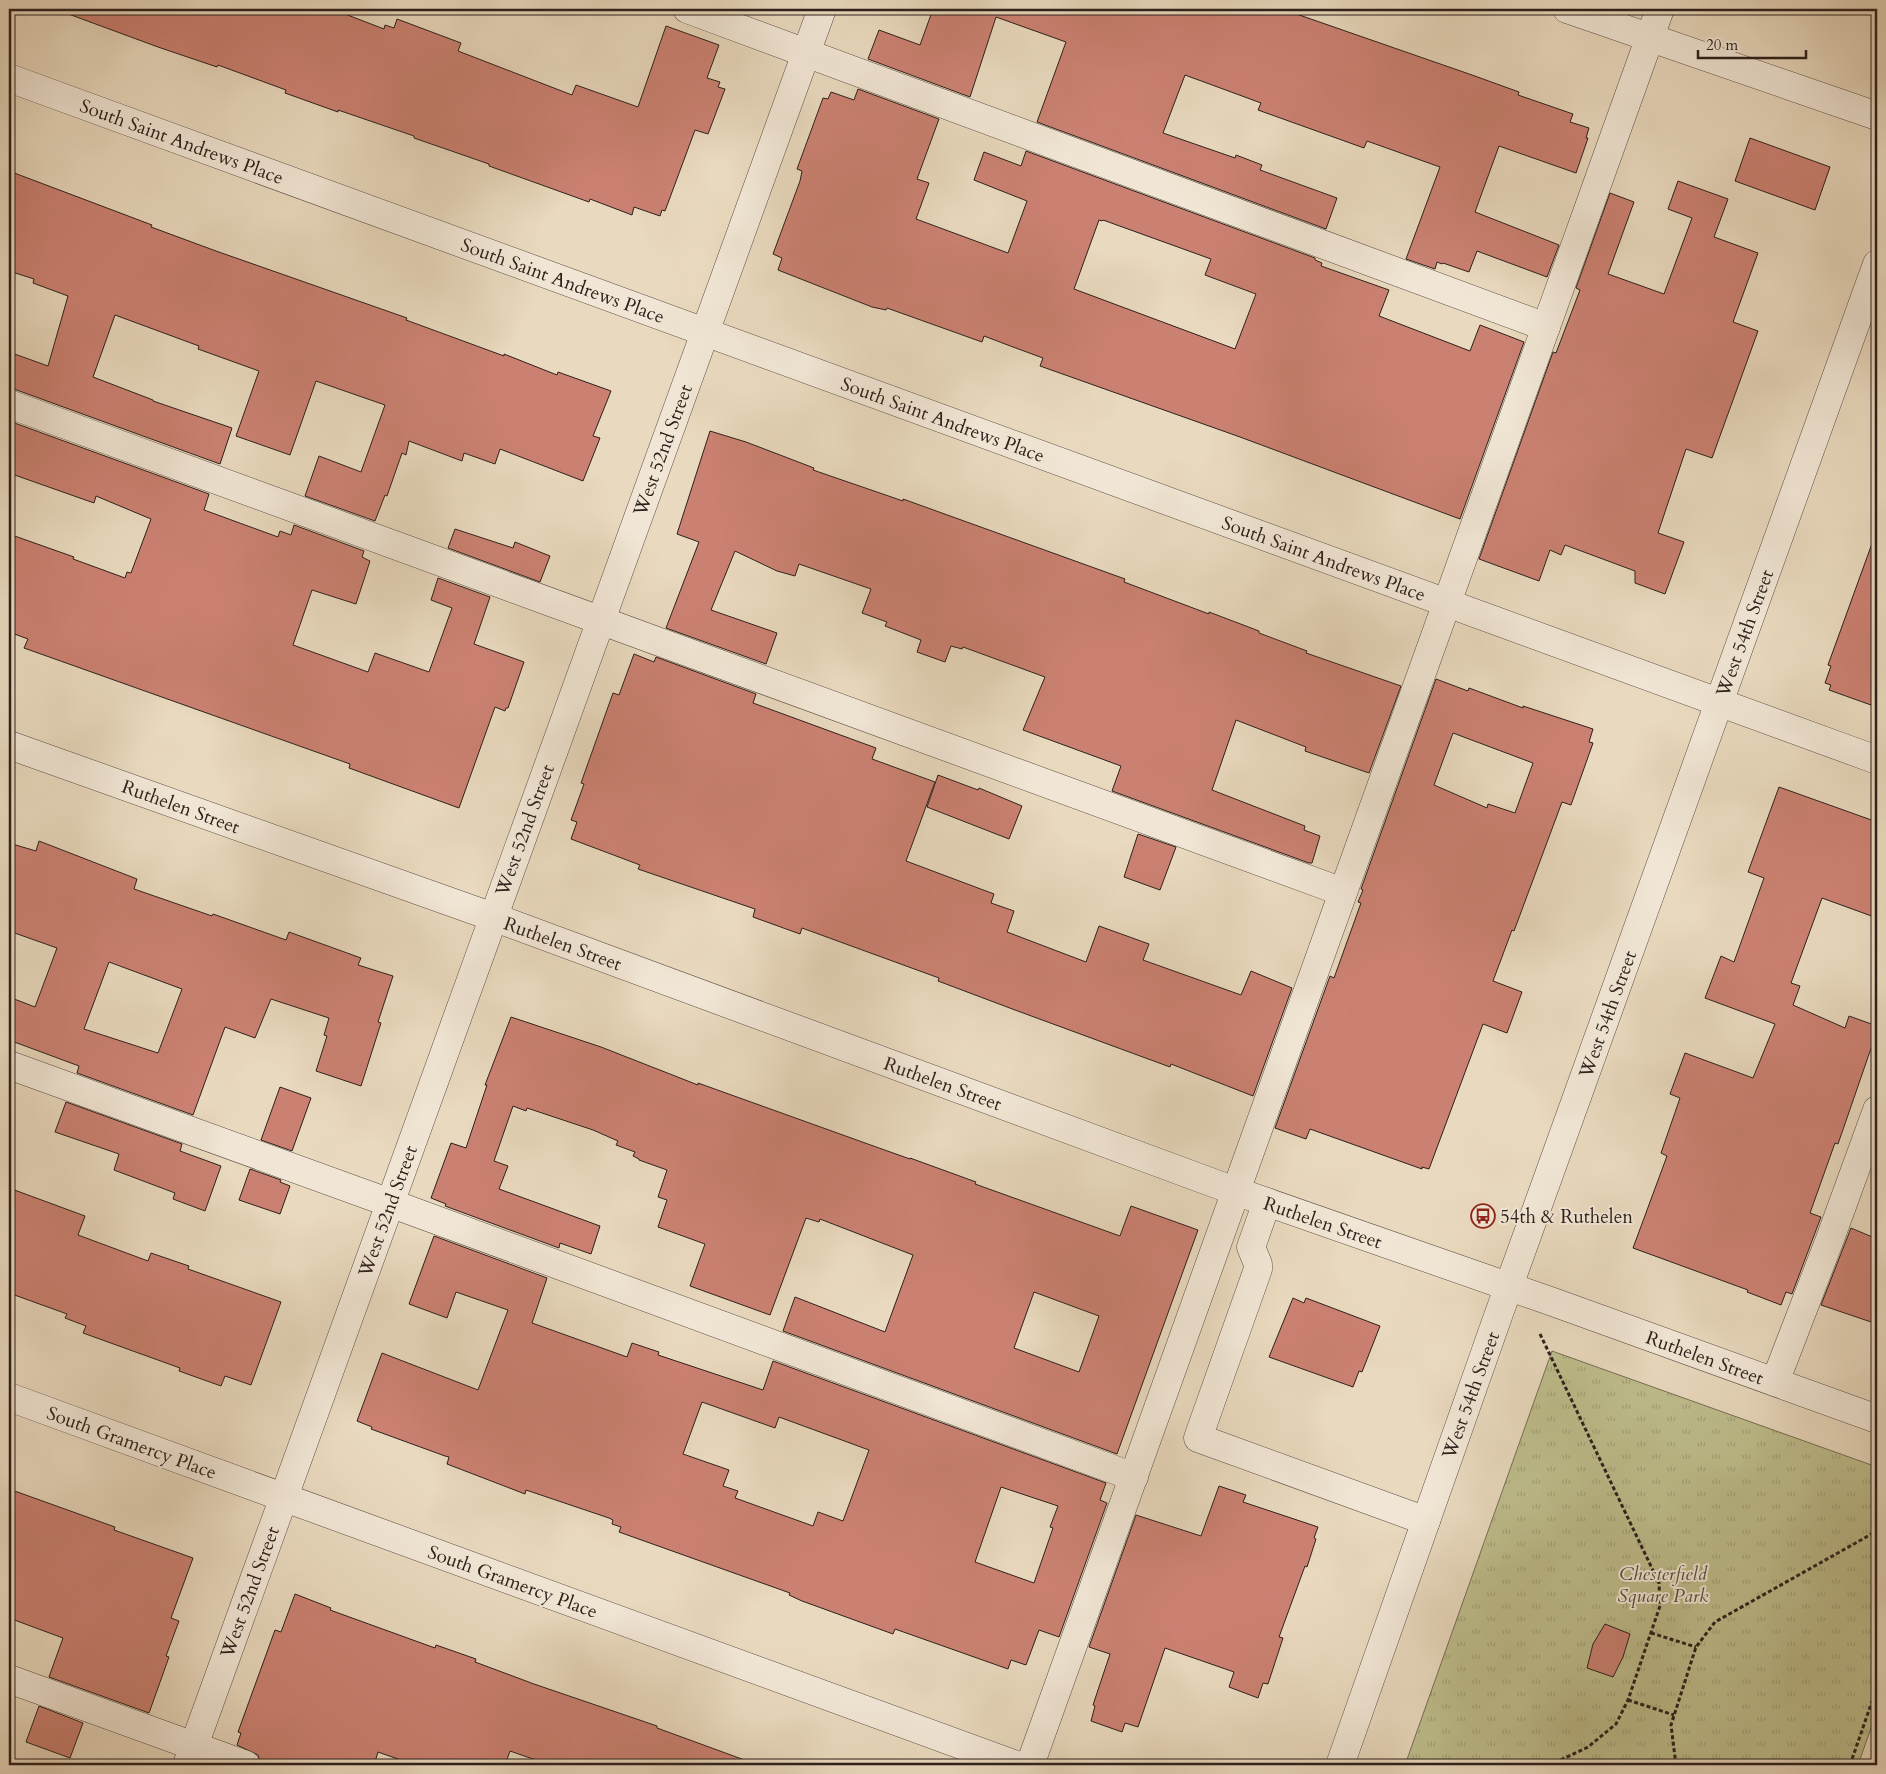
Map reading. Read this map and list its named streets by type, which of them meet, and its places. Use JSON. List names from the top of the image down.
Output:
{
  "streets": {
    "street": [
      "South Saint Andrews Place",
      "West 52nd Street",
      "West 54th Street",
      "Ruthelen Street",
      "South Gramercy Place"
    ]
  },
  "crossings": [
    ["South Saint Andrews Place", "West 52nd Street"],
    ["South Saint Andrews Place", "West 54th Street"],
    ["West 52nd Street", "Ruthelen Street"],
    ["West 52nd Street", "South Gramercy Place"],
    ["West 54th Street", "Ruthelen Street"]
  ],
  "parks": ["Chesterfield Square Park"],
  "places": {
    "bus stop": ["54th & Ruthelen"]
  },
  "scale_bar": "20 m"
}
